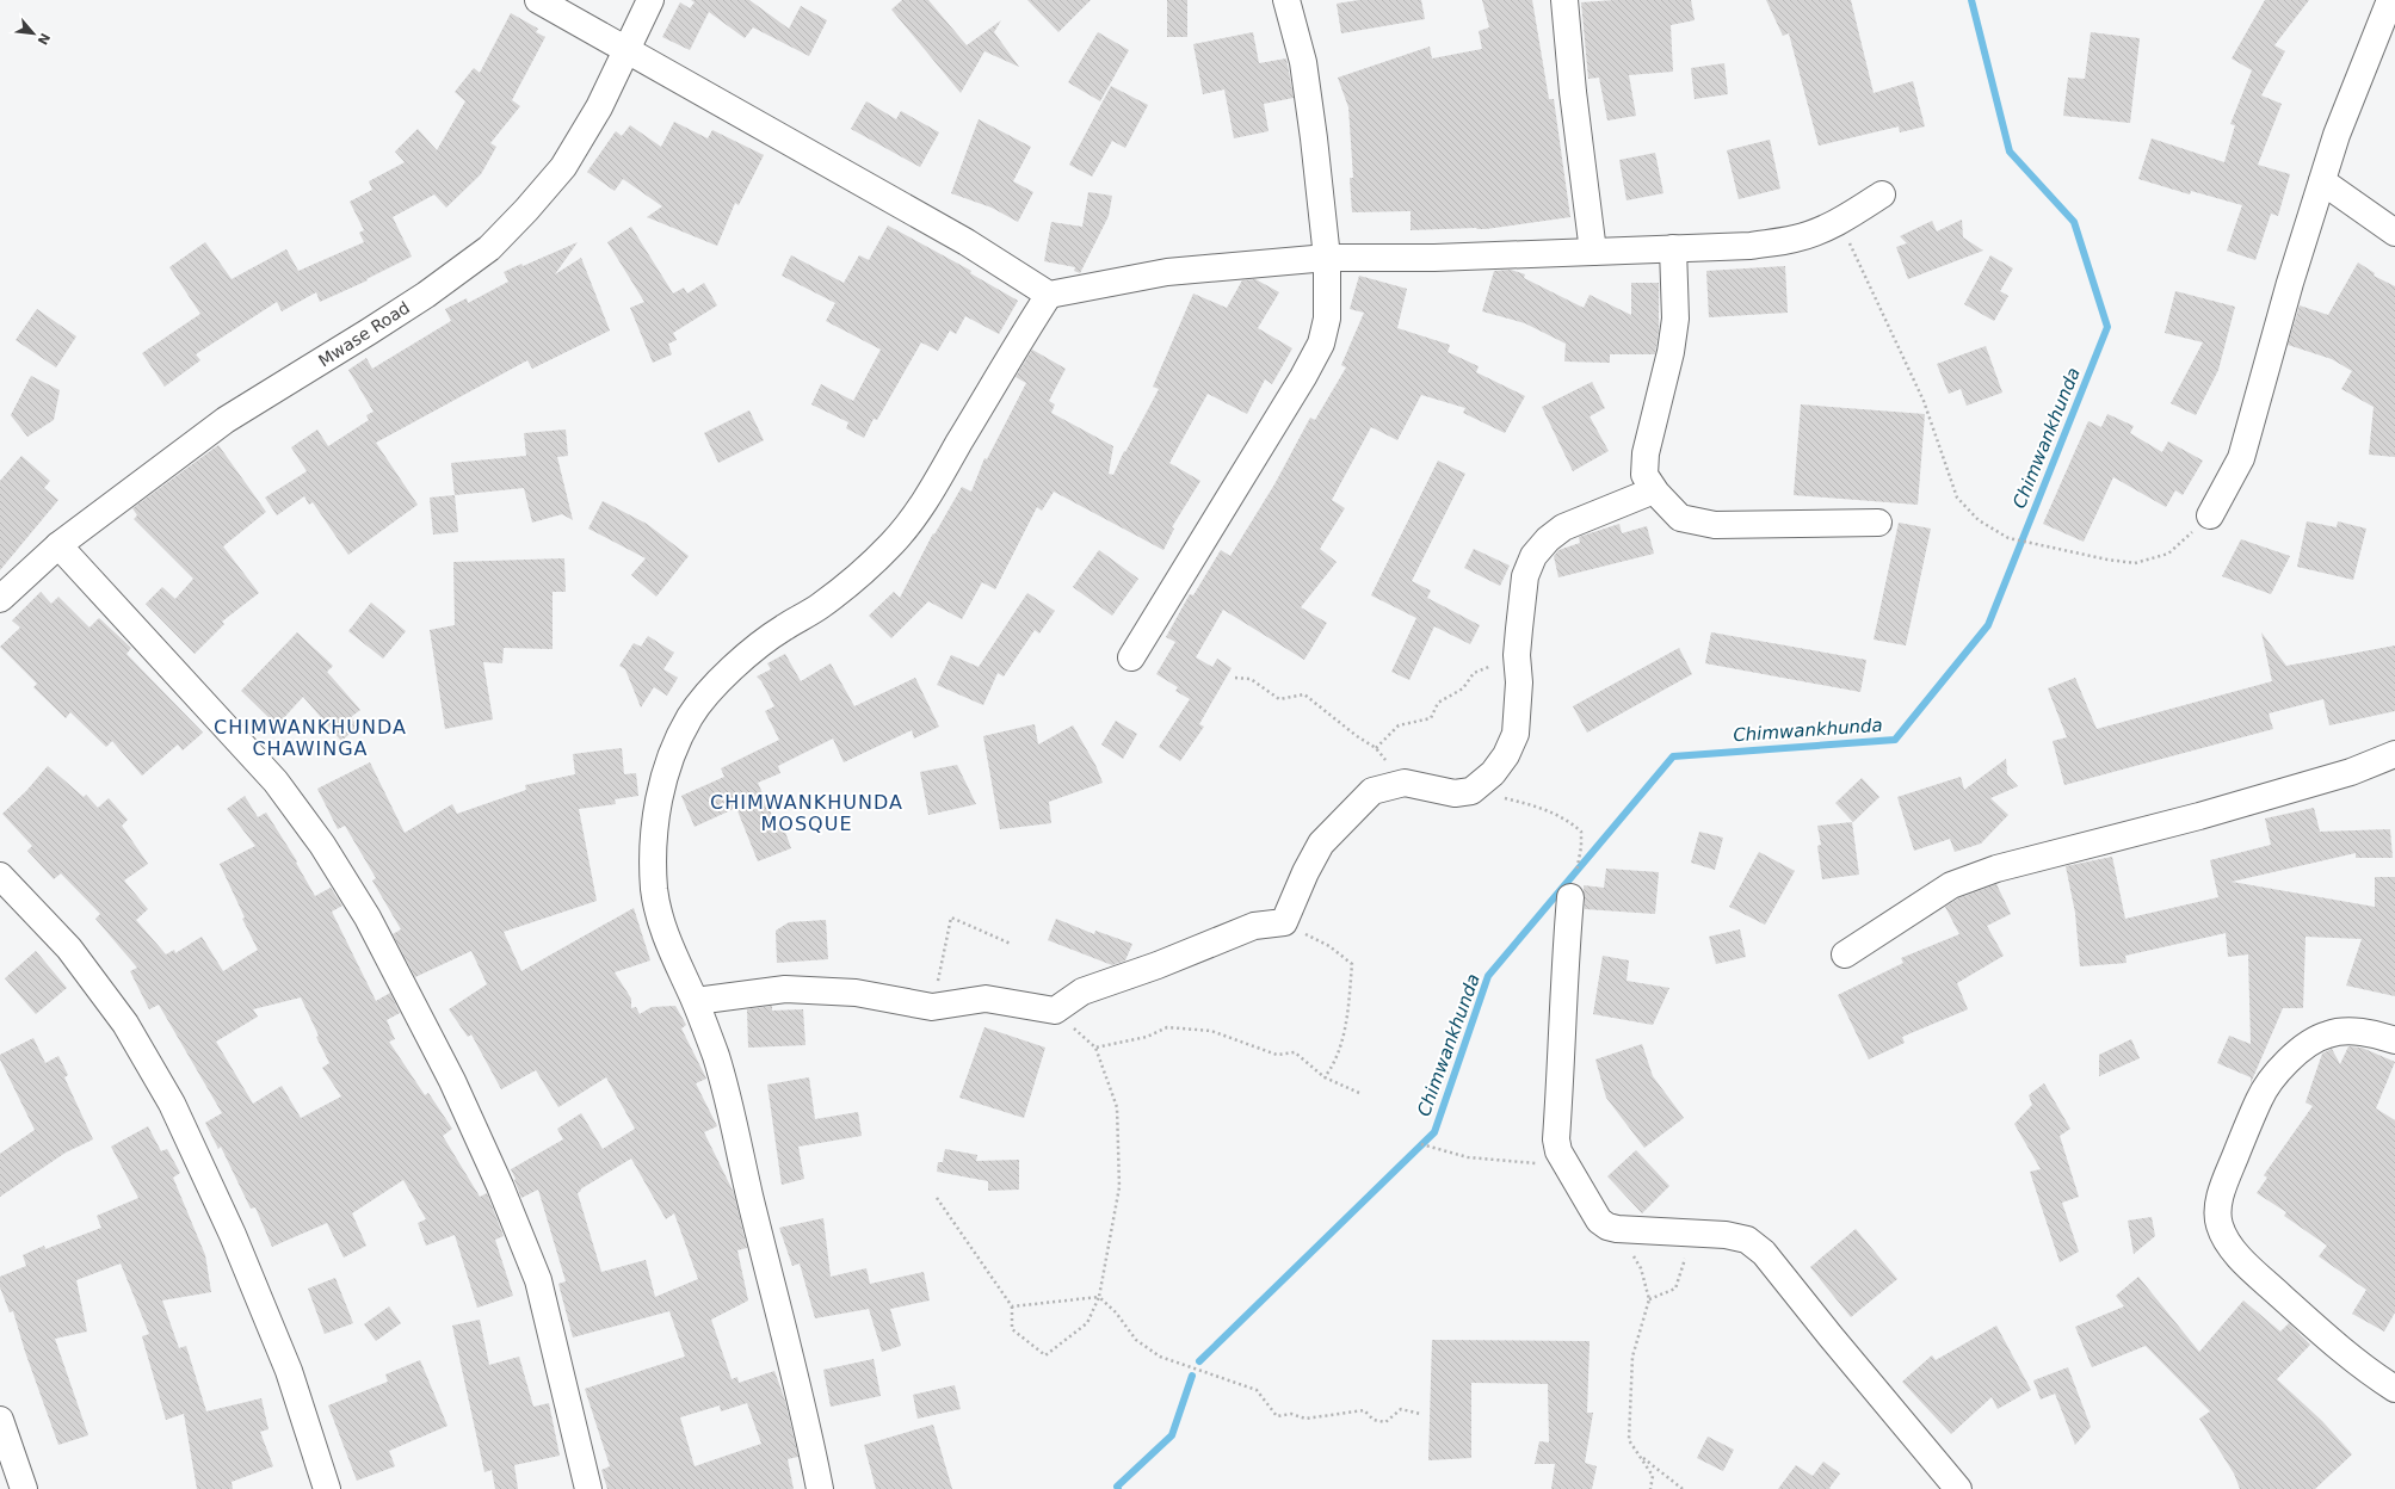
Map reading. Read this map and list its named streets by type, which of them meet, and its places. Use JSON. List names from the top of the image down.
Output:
{
  "streets": {
    "street": ["Mwase Road"]
  },
  "districts": ["CHIMWANKHUNDA CHAWINGA", "CHIMWANKHUNDA MOSQUE"],
  "water": ["Chimwankhunda"],
  "north": "bottom right"
}
